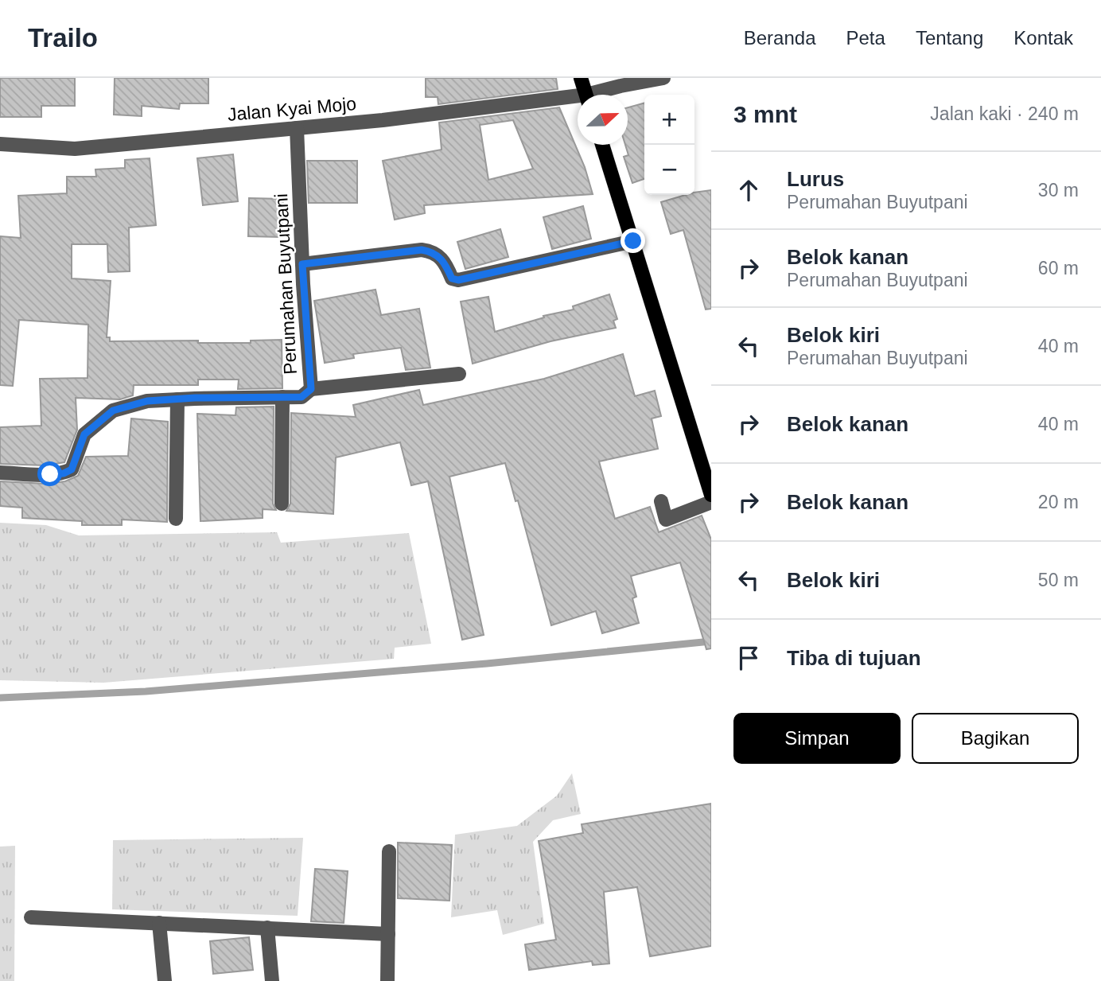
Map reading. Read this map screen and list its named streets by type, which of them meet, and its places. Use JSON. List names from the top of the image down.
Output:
{
  "streets": {
    "street": ["Jalan Kyai Mojo", "Perumahan Buyutpani"]
  },
  "crossings": [
    ["Jalan Kyai Mojo", "Perumahan Buyutpani"]
  ],
  "north": "right",
  "page": {
    "header": "Trailo",
    "nav": [
      "Beranda",
      "Peta",
      "Tentang",
      "Kontak"
    ],
    "heading": ["3 mnt", "Jalan kaki · 240 m"],
    "map_buttons": ["+", "−"],
    "list": [
      ["Lurus", "Perumahan Buyutpani", "30 m"],
      ["Belok kanan", "Perumahan Buyutpani", "60 m"],
      ["Belok kiri", "Perumahan Buyutpani", "40 m"],
      ["Belok kanan", "40 m"],
      ["Belok kanan", "20 m"],
      ["Belok kiri", "50 m"],
      "Tiba di tujuan"
    ],
    "buttons": ["Simpan", "Bagikan"]
  }
}
